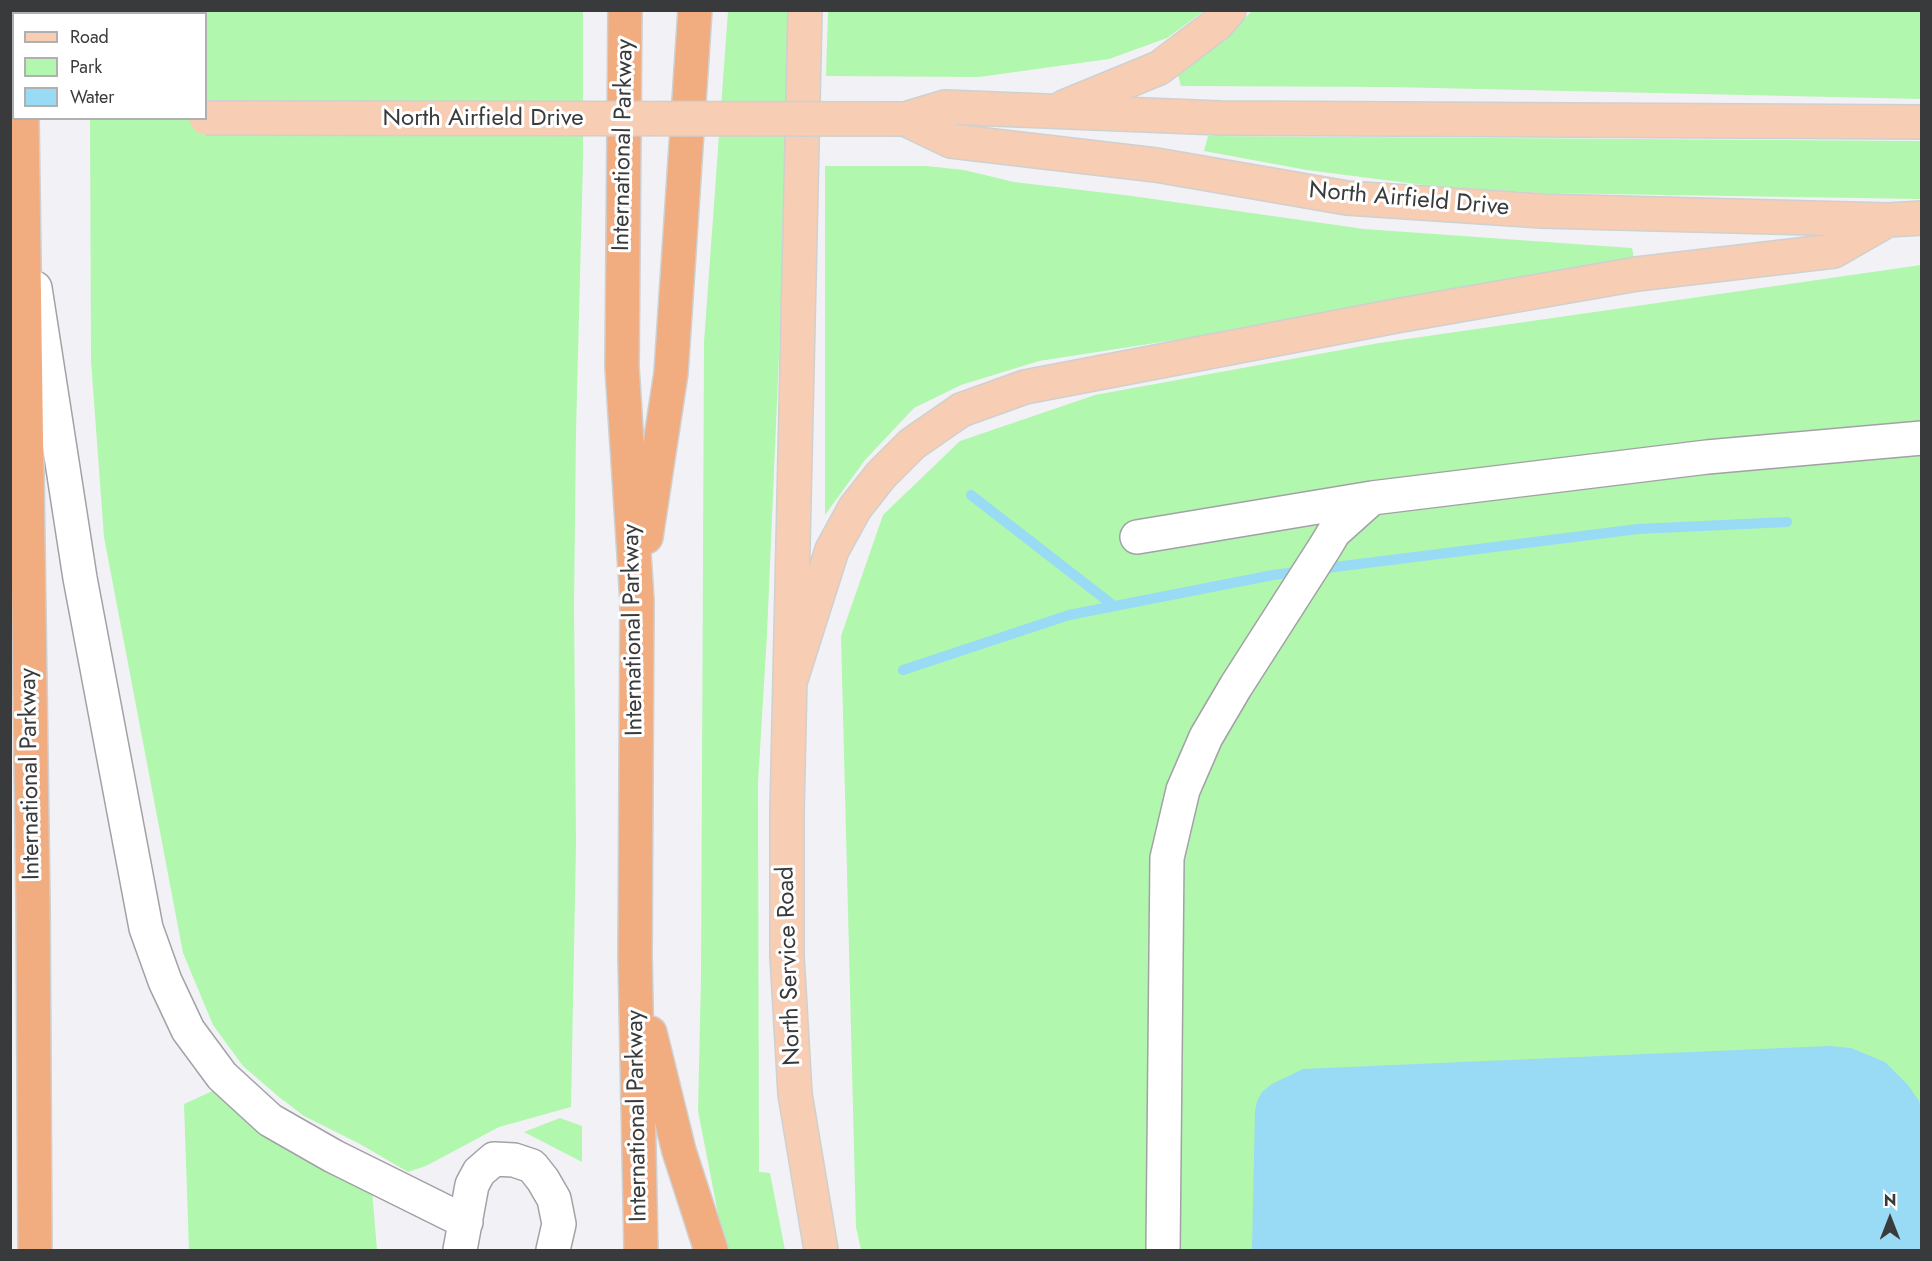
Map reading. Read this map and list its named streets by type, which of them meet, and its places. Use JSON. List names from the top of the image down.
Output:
{
  "streets": {
    "highway": ["International Parkway"],
    "main road": ["North Airfield Drive", "North Service Road"]
  },
  "legend": ["Road", "Park", "Water"],
  "north": "top"
}
